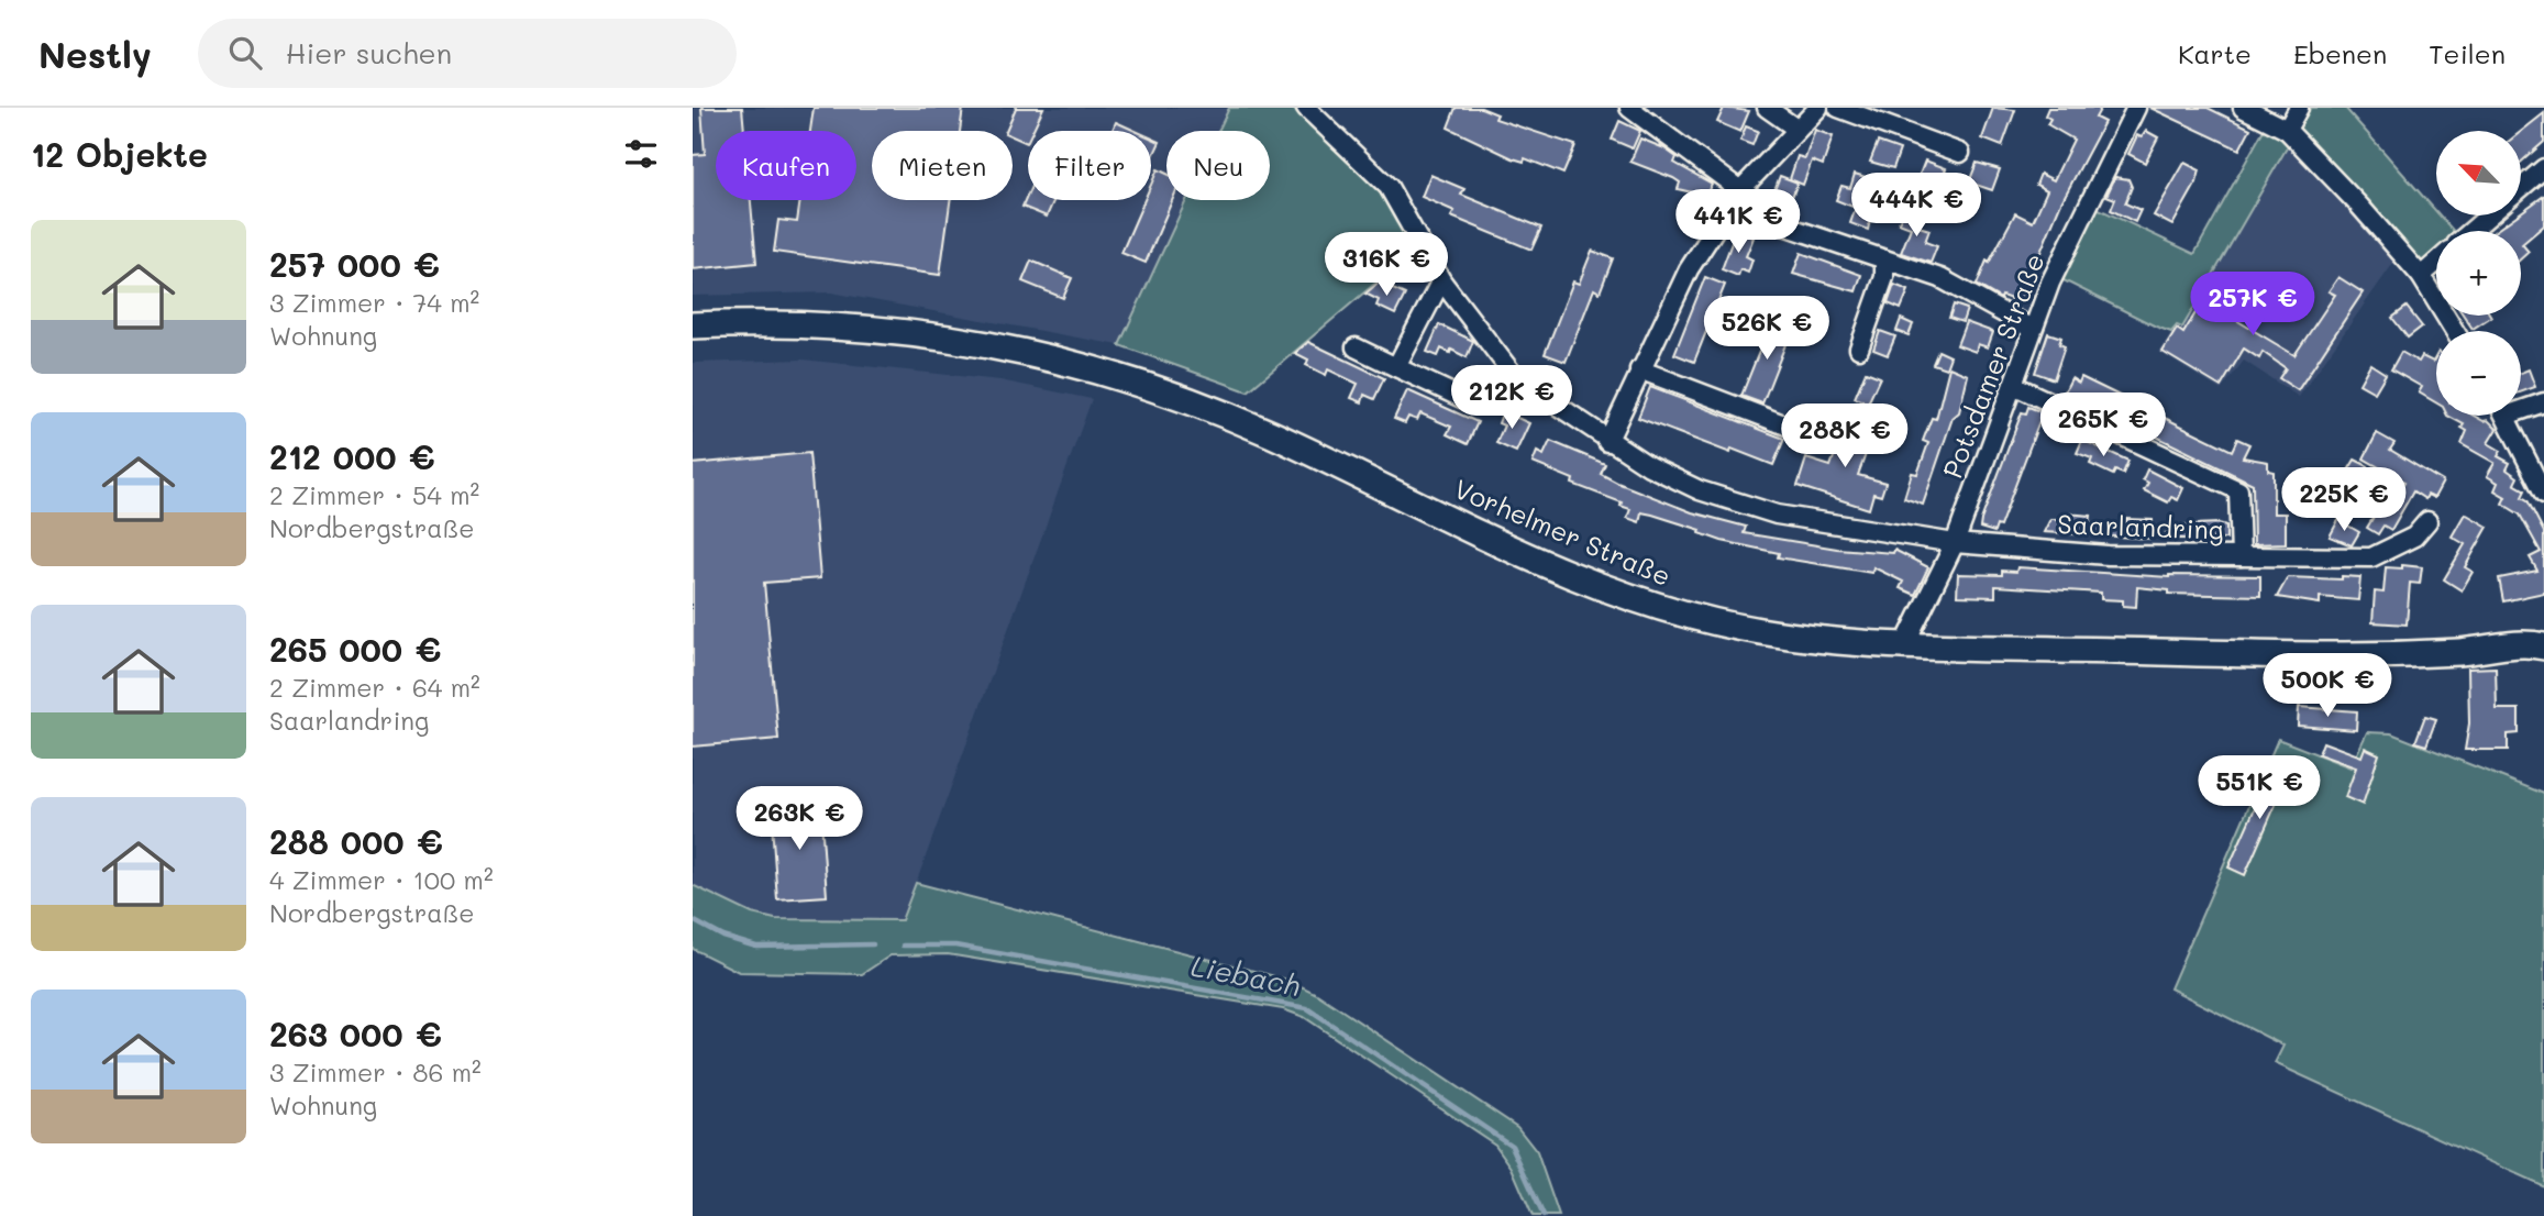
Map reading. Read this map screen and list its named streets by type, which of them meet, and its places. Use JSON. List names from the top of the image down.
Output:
{
  "streets": {
    "main road": ["Vorhelmer Straße"],
    "street": ["Potsdamer Straße", "Saarlandring"]
  },
  "crossings": [
    ["Potsdamer Straße", "Saarlandring"],
    ["Potsdamer Straße", "Vorhelmer Straße"]
  ],
  "water": ["Liebach"],
  "north": "top left",
  "page": {
    "header": "Nestly",
    "search": "Hier suchen",
    "nav": ["Karte", "Ebenen", "Teilen"],
    "heading": "12 Objekte",
    "map_buttons": ["+", "−"],
    "chip": [
      "Kaufen",
      "Mieten",
      "Filter",
      "Neu"
    ],
    "price": [
      "444K €",
      "441K €",
      "316K €",
      "257K €",
      "526K €",
      "212K €",
      "265K €",
      "288K €",
      "225K €",
      "500K €",
      "551K €",
      "263K €"
    ],
    "list": [
      {
        "name": "257 000 €",
        "note": "3 Zimmer · 74 m² · Wohnung"
      },
      {
        "name": "212 000 €",
        "note": "2 Zimmer · 54 m² · Nordbergstraße"
      },
      {
        "name": "265 000 €",
        "note": "2 Zimmer · 64 m² · Saarlandring"
      },
      {
        "name": "288 000 €",
        "note": "4 Zimmer · 100 m² · Nordbergstraße"
      },
      {
        "name": "263 000 €",
        "note": "3 Zimmer · 86 m² · Wohnung"
      }
    ]
  }
}
